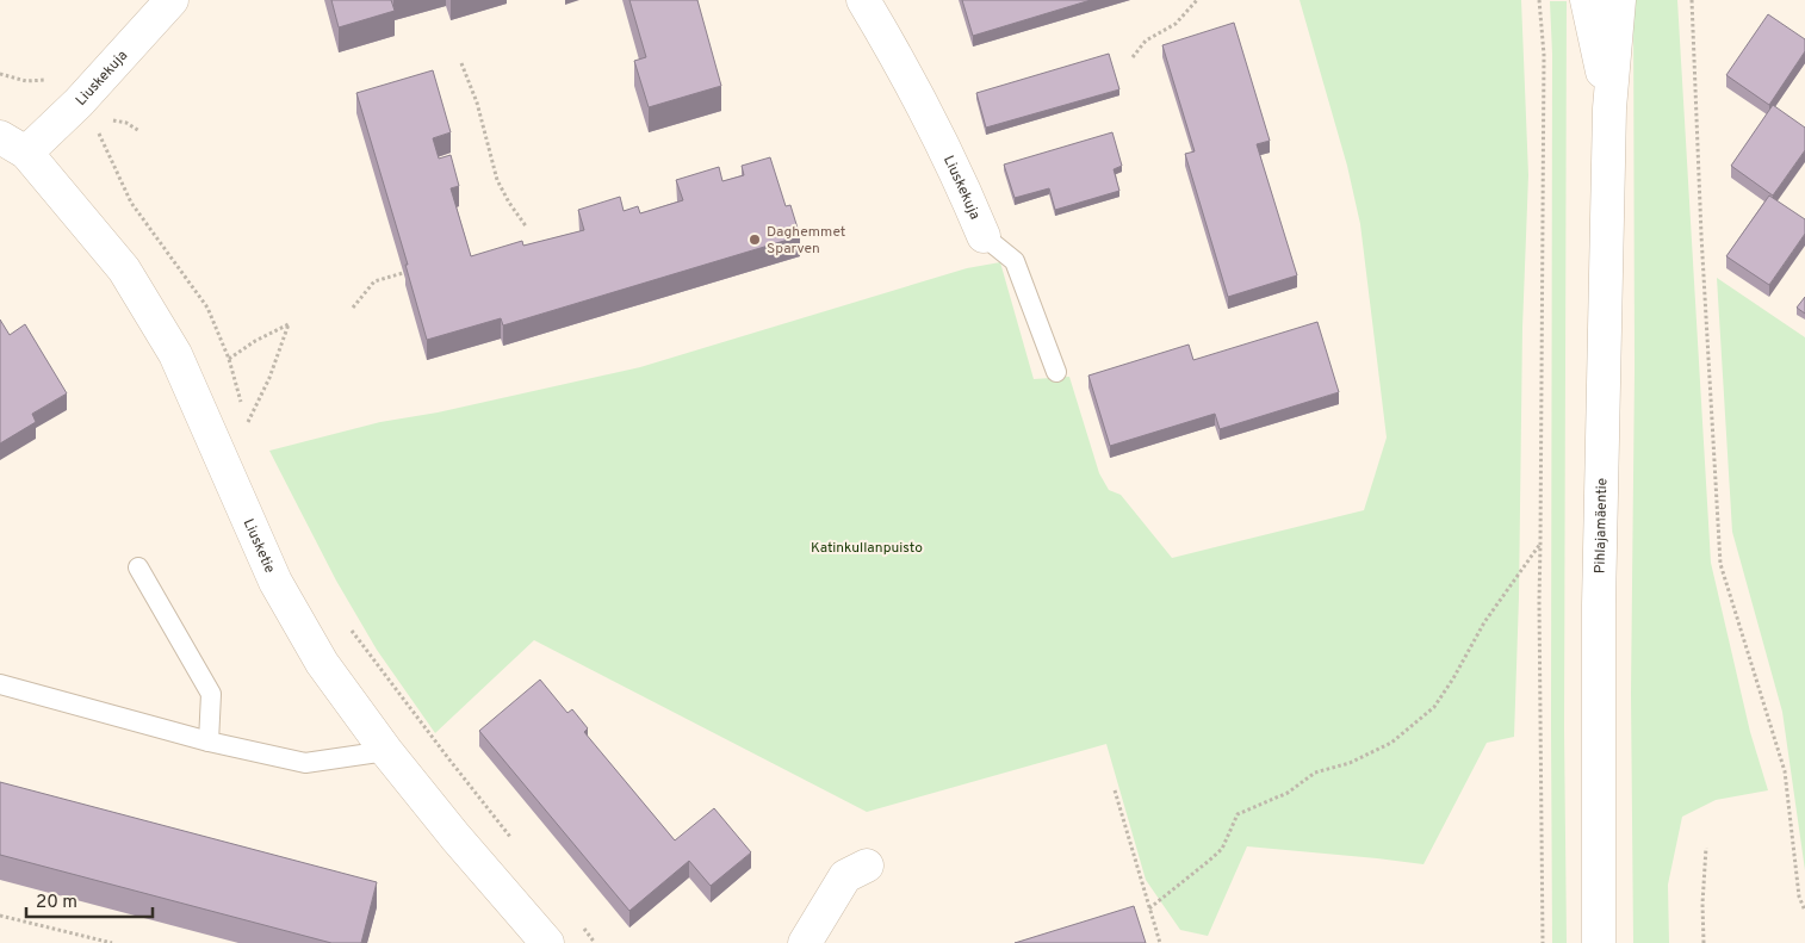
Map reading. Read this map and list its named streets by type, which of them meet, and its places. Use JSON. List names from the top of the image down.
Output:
{
  "streets": {
    "street": ["Liuskekuja", "Pihlajamäentie", "Liusketie"]
  },
  "crossings": [
    ["Liuskekuja", "Liusketie"]
  ],
  "parks": ["Katinkullanpuisto"],
  "places": ["Daghemmet Sparven"],
  "scale_bar": "20 m"
}
